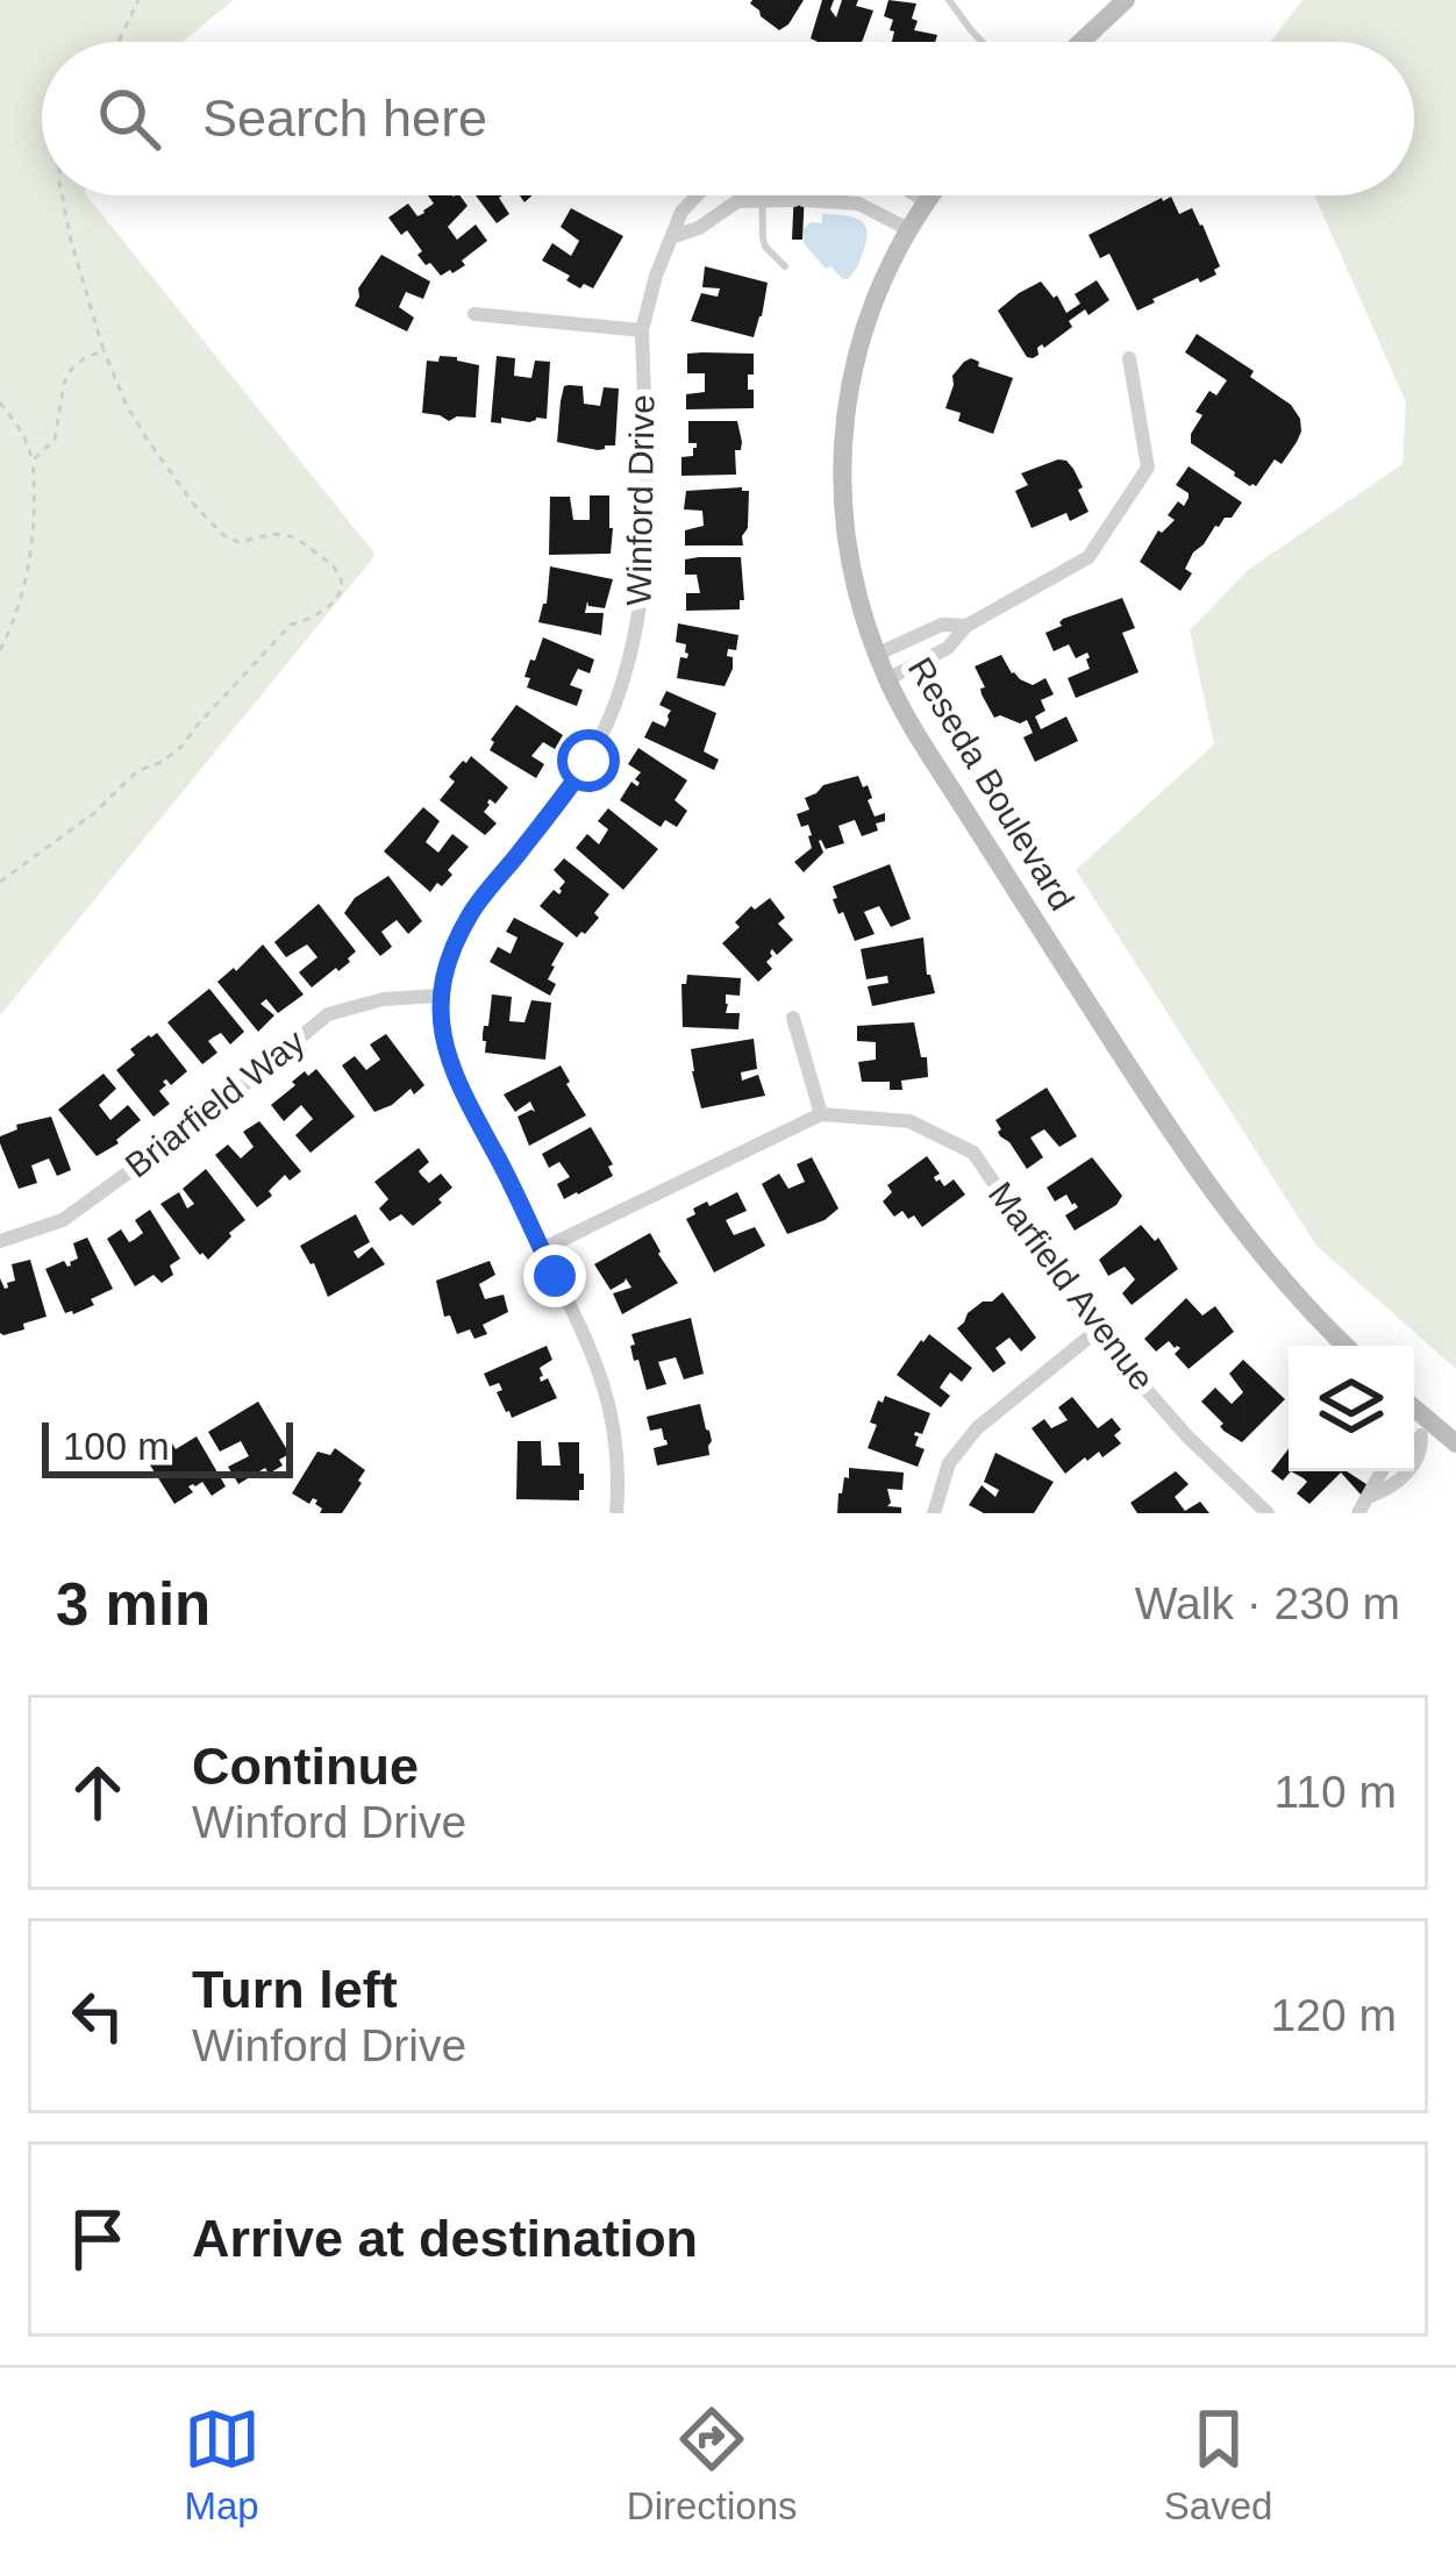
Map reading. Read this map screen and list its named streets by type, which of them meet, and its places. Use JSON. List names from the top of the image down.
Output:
{
  "streets": {
    "main road": ["Reseda Boulevard"],
    "street": ["Winford Drive", "Briarfield Way", "Marfield Avenue"]
  },
  "crossings": [
    ["Winford Drive", "Briarfield Way"]
  ],
  "scale_bar": "100 m",
  "page": {
    "search": "Search here",
    "scale": "100 m",
    "heading": ["3 min", "Walk · 230 m"],
    "list": [
      ["Continue", "Winford Drive", "110 m"],
      ["Turn left", "Winford Drive", "120 m"],
      "Arrive at destination"
    ],
    "nav": ["Map", "Directions", "Saved"]
  }
}
